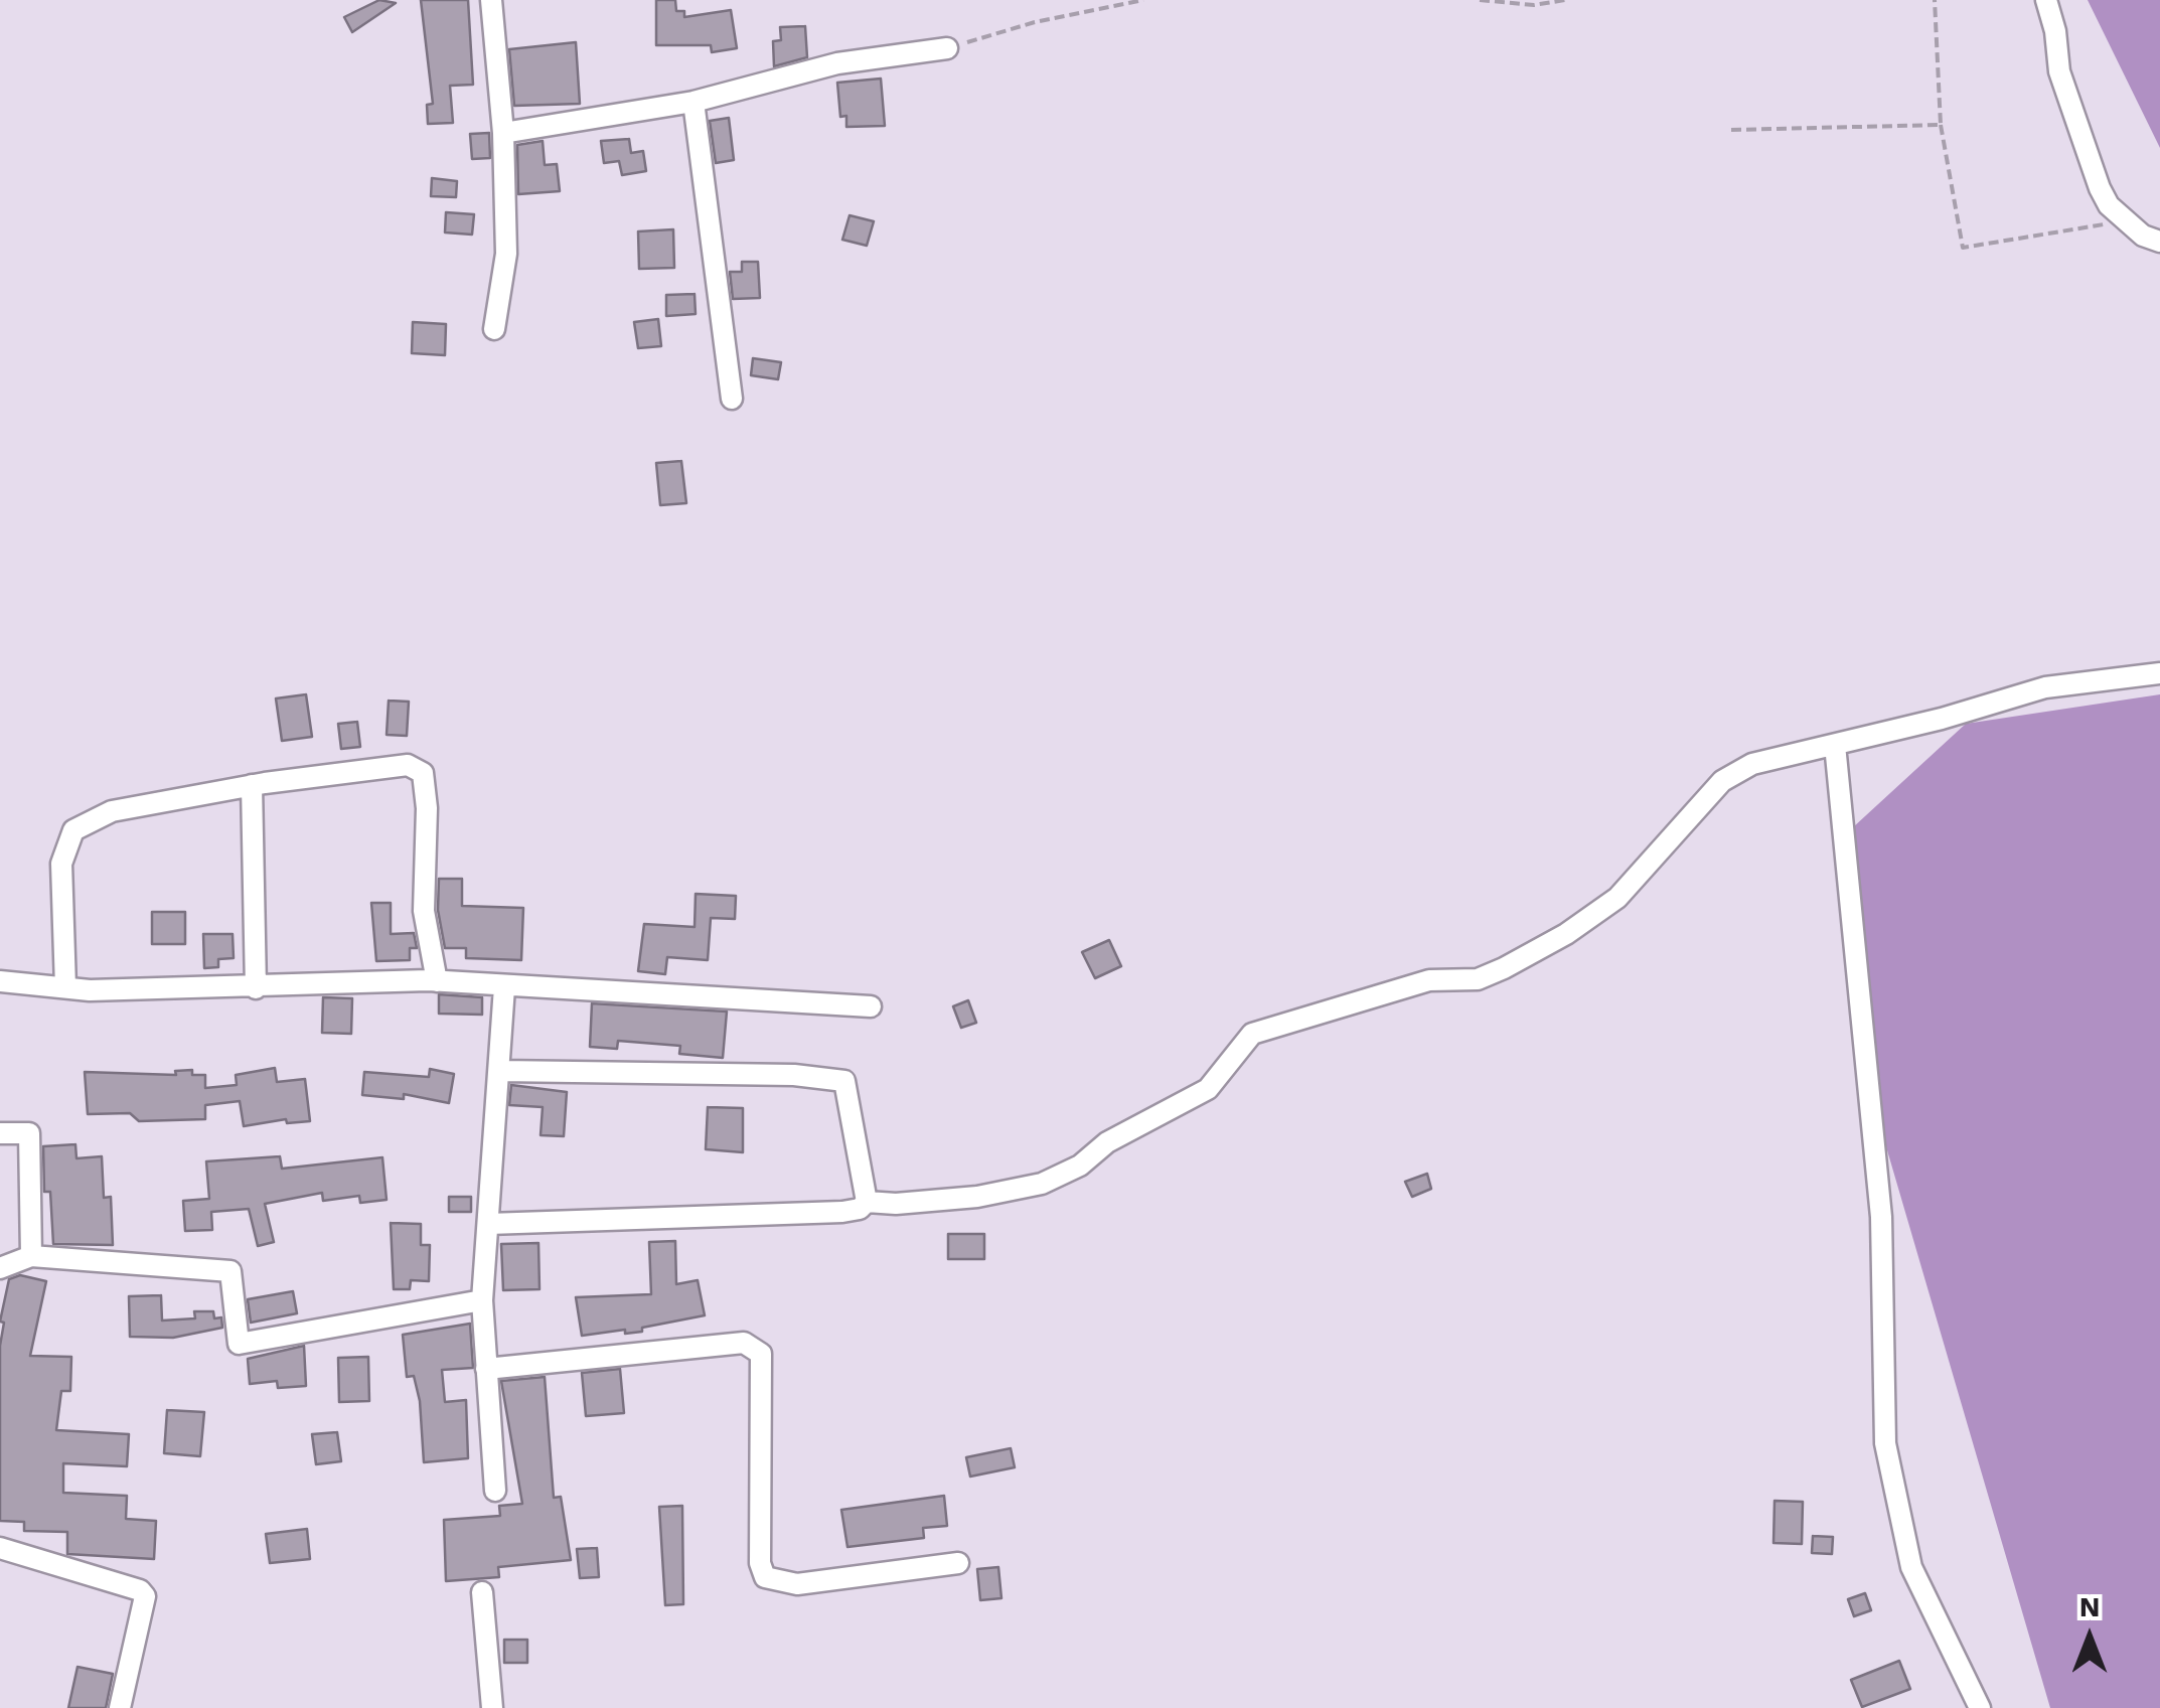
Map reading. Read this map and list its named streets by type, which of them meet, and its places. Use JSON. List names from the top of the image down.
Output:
{
  "north": "top"
}
